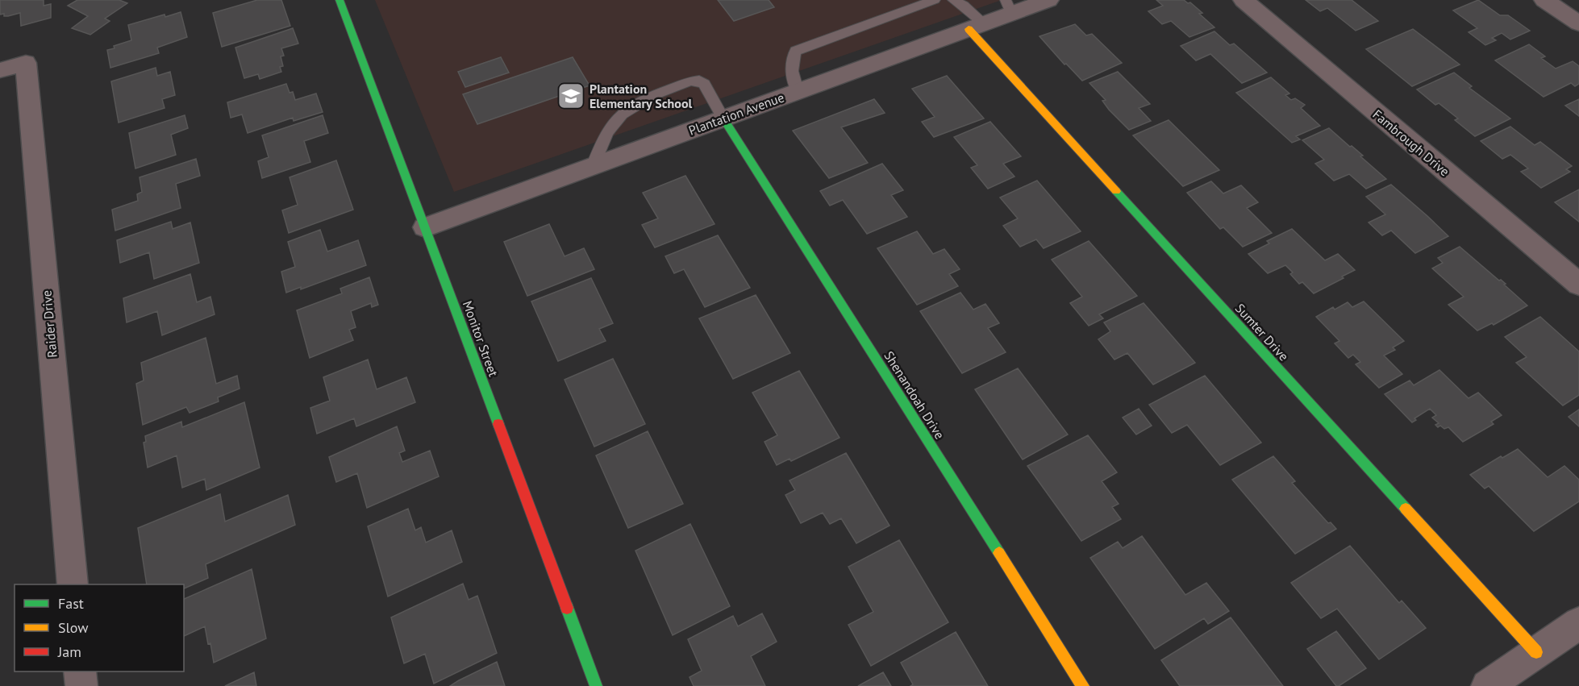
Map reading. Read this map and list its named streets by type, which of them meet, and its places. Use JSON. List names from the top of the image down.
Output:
{
  "streets": {
    "street": [
      "Plantation Avenue",
      "Fambrough Drive",
      "Raider Drive",
      "Sumter Drive",
      "Monitor Street",
      "Shenandoah Drive"
    ]
  },
  "crossings": [
    ["Plantation Avenue", "Sumter Drive"],
    ["Plantation Avenue", "Monitor Street"],
    ["Plantation Avenue", "Shenandoah Drive"]
  ],
  "places": {
    "school or university": ["Plantation Elementary School"]
  },
  "legend": ["Fast", "Slow", "Jam"]
}
